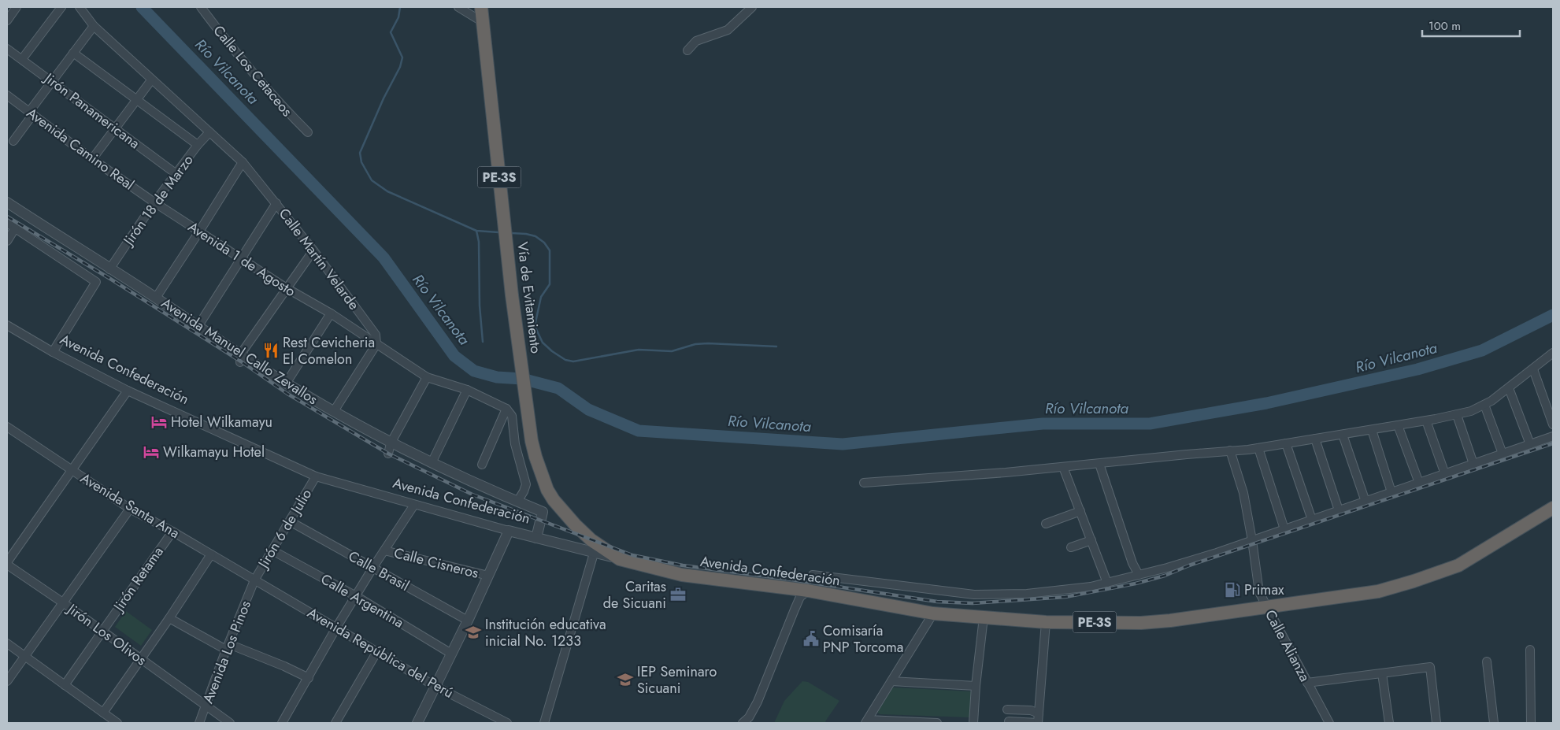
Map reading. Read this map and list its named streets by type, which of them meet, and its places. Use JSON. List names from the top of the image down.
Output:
{
  "streets": {
    "highway": ["PE-3S", "Vía de Evitamiento", "Avenida Confederación"],
    "street": [
      "Calle Los Cetaceos",
      "Jirón Panamericana",
      "Avenida Camino Real",
      "Jirón 18 de Marzo",
      "Avenida 1 de Agosto",
      "Calle Martín Velarde",
      "Avenida Manuel Callo Zevallos",
      "Avenida Santa Ana",
      "Jirón 6 de Julio",
      "Calle Cisneros",
      "Calle Brasil",
      "Jirón Retama",
      "Calle Argentina",
      "Jirón Los Olivos",
      "Calle Alianza",
      "Avenida Los Pinos",
      "Avenida República del Perú"
    ]
  },
  "crossings": [
    ["Jirón Panamericana", "Jirón 18 de Marzo"],
    ["Avenida Camino Real", "Jirón 18 de Marzo"],
    ["Avenida Camino Real", "Avenida 1 de Agosto"],
    ["Jirón 18 de Marzo", "Avenida 1 de Agosto"],
    ["Jirón 18 de Marzo", "Calle Martín Velarde"],
    ["Jirón 18 de Marzo", "Avenida Manuel Callo Zevallos"],
    ["Avenida 1 de Agosto", "Calle Martín Velarde"],
    ["Vía de Evitamiento", "Avenida Confederación"],
    ["Avenida Confederación", "Jirón 6 de Julio"],
    ["Avenida Confederación", "Calle Alianza"],
    ["Avenida Santa Ana", "Jirón 6 de Julio"],
    ["Avenida Santa Ana", "Jirón Retama"],
    ["Avenida Santa Ana", "Avenida Los Pinos"],
    ["Avenida Santa Ana", "Avenida República del Perú"],
    ["Jirón 6 de Julio", "Calle Brasil"],
    ["Jirón 6 de Julio", "Calle Argentina"],
    ["Jirón 6 de Julio", "Avenida Los Pinos"],
    ["Jirón 6 de Julio", "Avenida República del Perú"],
    ["Jirón Retama", "Jirón Los Olivos"],
    ["Jirón Los Olivos", "Avenida Los Pinos"],
    ["Avenida Los Pinos", "Avenida República del Perú"]
  ],
  "water": ["Río Vilcanota"],
  "places": {
    "restaurant": ["Rest Cevicheria El Comelon"],
    "hotel": ["Hotel Wilkamayu", "Wilkamayu Hotel"],
    "fuel station": ["Primax"],
    "office": ["Caritas de Sicuani"],
    "school or university": ["Institución educativa inicial No. 1233", "IEP Seminaro Sicuani"],
    "public building": ["Comisaría PNP Torcoma"]
  },
  "scale_bar": "100 m"
}
